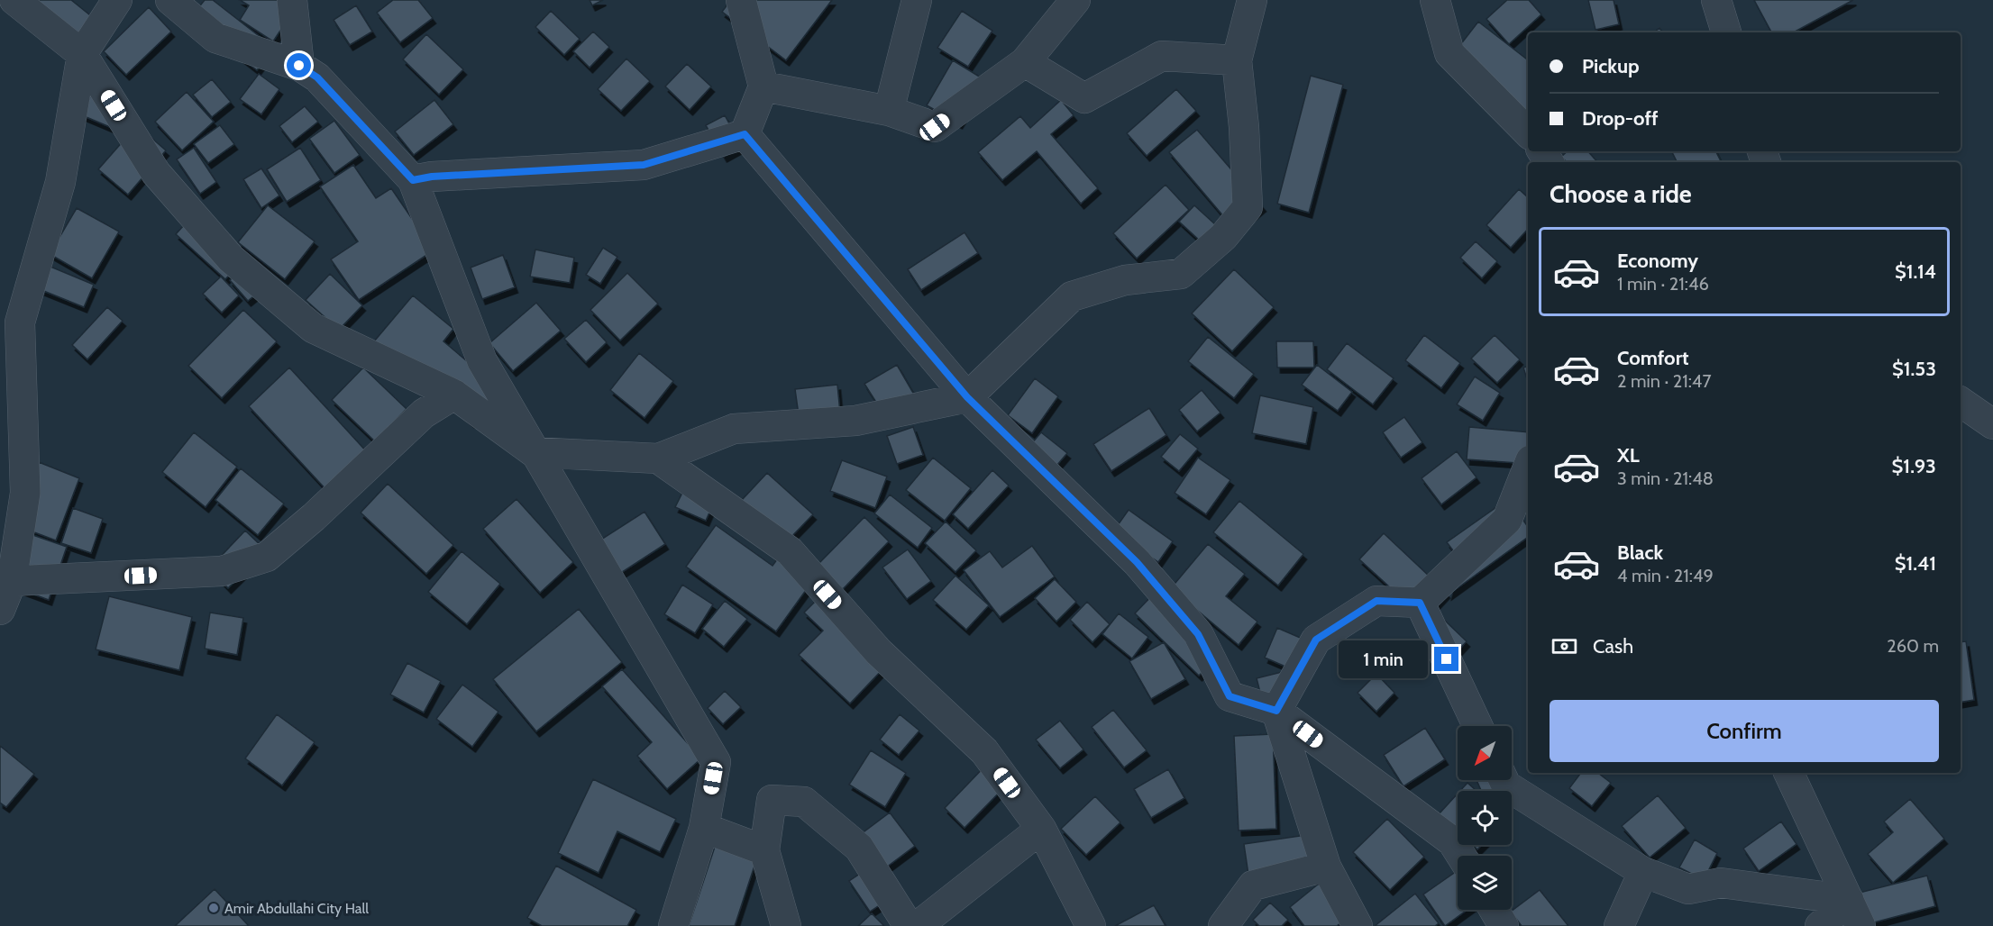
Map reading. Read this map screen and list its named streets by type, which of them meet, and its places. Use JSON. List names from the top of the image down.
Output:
{
  "places": ["Amir Abdullahi City Hall"],
  "north": "bottom left",
  "page": {
    "banner": ["Pickup", "Drop-off"],
    "heading": "Choose a ride",
    "list": [
      {
        "name": "Economy",
        "note": "1 min · 21:46",
        "value": "$1.14"
      },
      {
        "name": "Comfort",
        "note": "2 min · 21:47",
        "value": "$1.53"
      },
      {
        "name": "XL",
        "note": "3 min · 21:48",
        "value": "$1.93"
      },
      {
        "name": "Black",
        "note": "4 min · 21:49",
        "value": "$1.41"
      }
    ],
    "pay": ["Cash", "260 m"],
    "bubble": "1 min",
    "buttons": "Confirm"
  }
}
